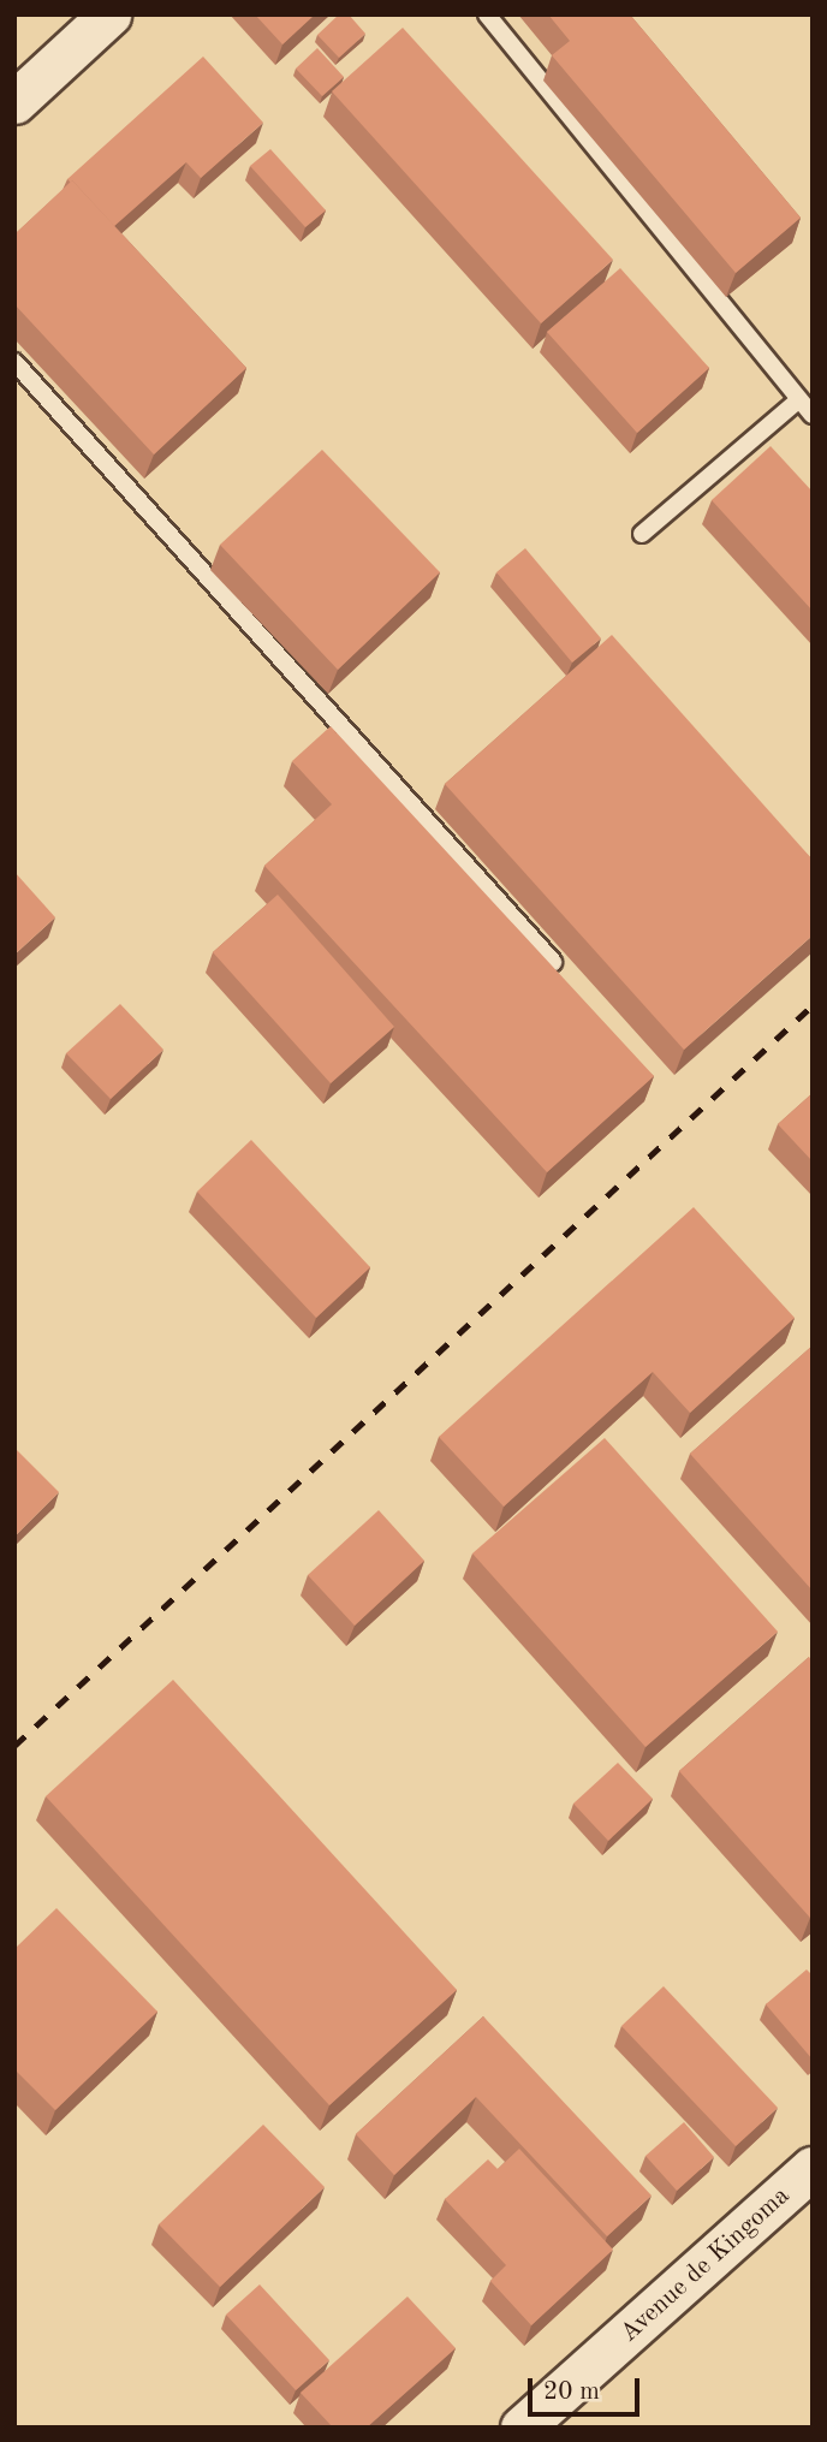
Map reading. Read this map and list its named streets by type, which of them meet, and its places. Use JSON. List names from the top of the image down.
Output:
{
  "streets": {
    "street": ["Avenue de Kingoma"]
  },
  "scale_bar": "20 m"
}
